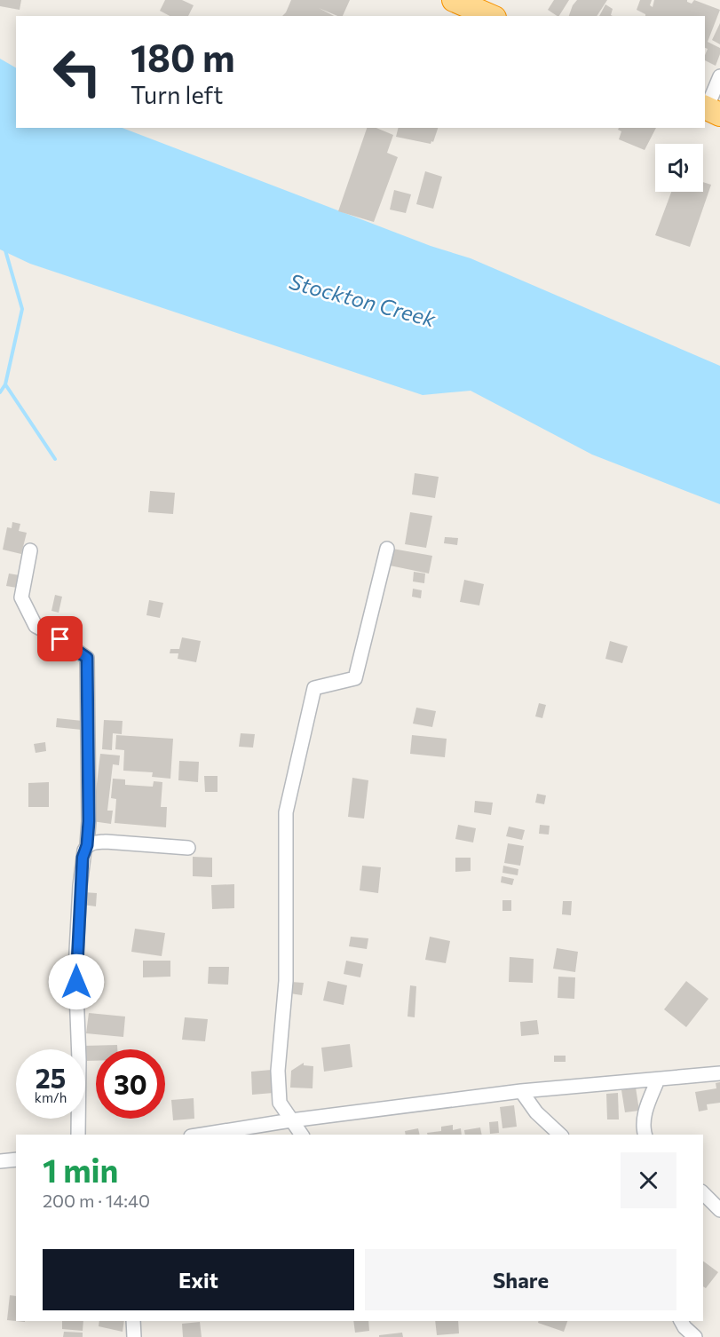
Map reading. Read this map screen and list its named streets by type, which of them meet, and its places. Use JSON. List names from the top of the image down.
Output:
{
  "water": ["Stockton Creek"],
  "page": {
    "turn": ["180 m", "Turn left"],
    "speed": "25 km/h",
    "limit": "30",
    "heading": ["1 min", "200 m · 14:40"],
    "buttons": ["Exit", "Share"]
  }
}
